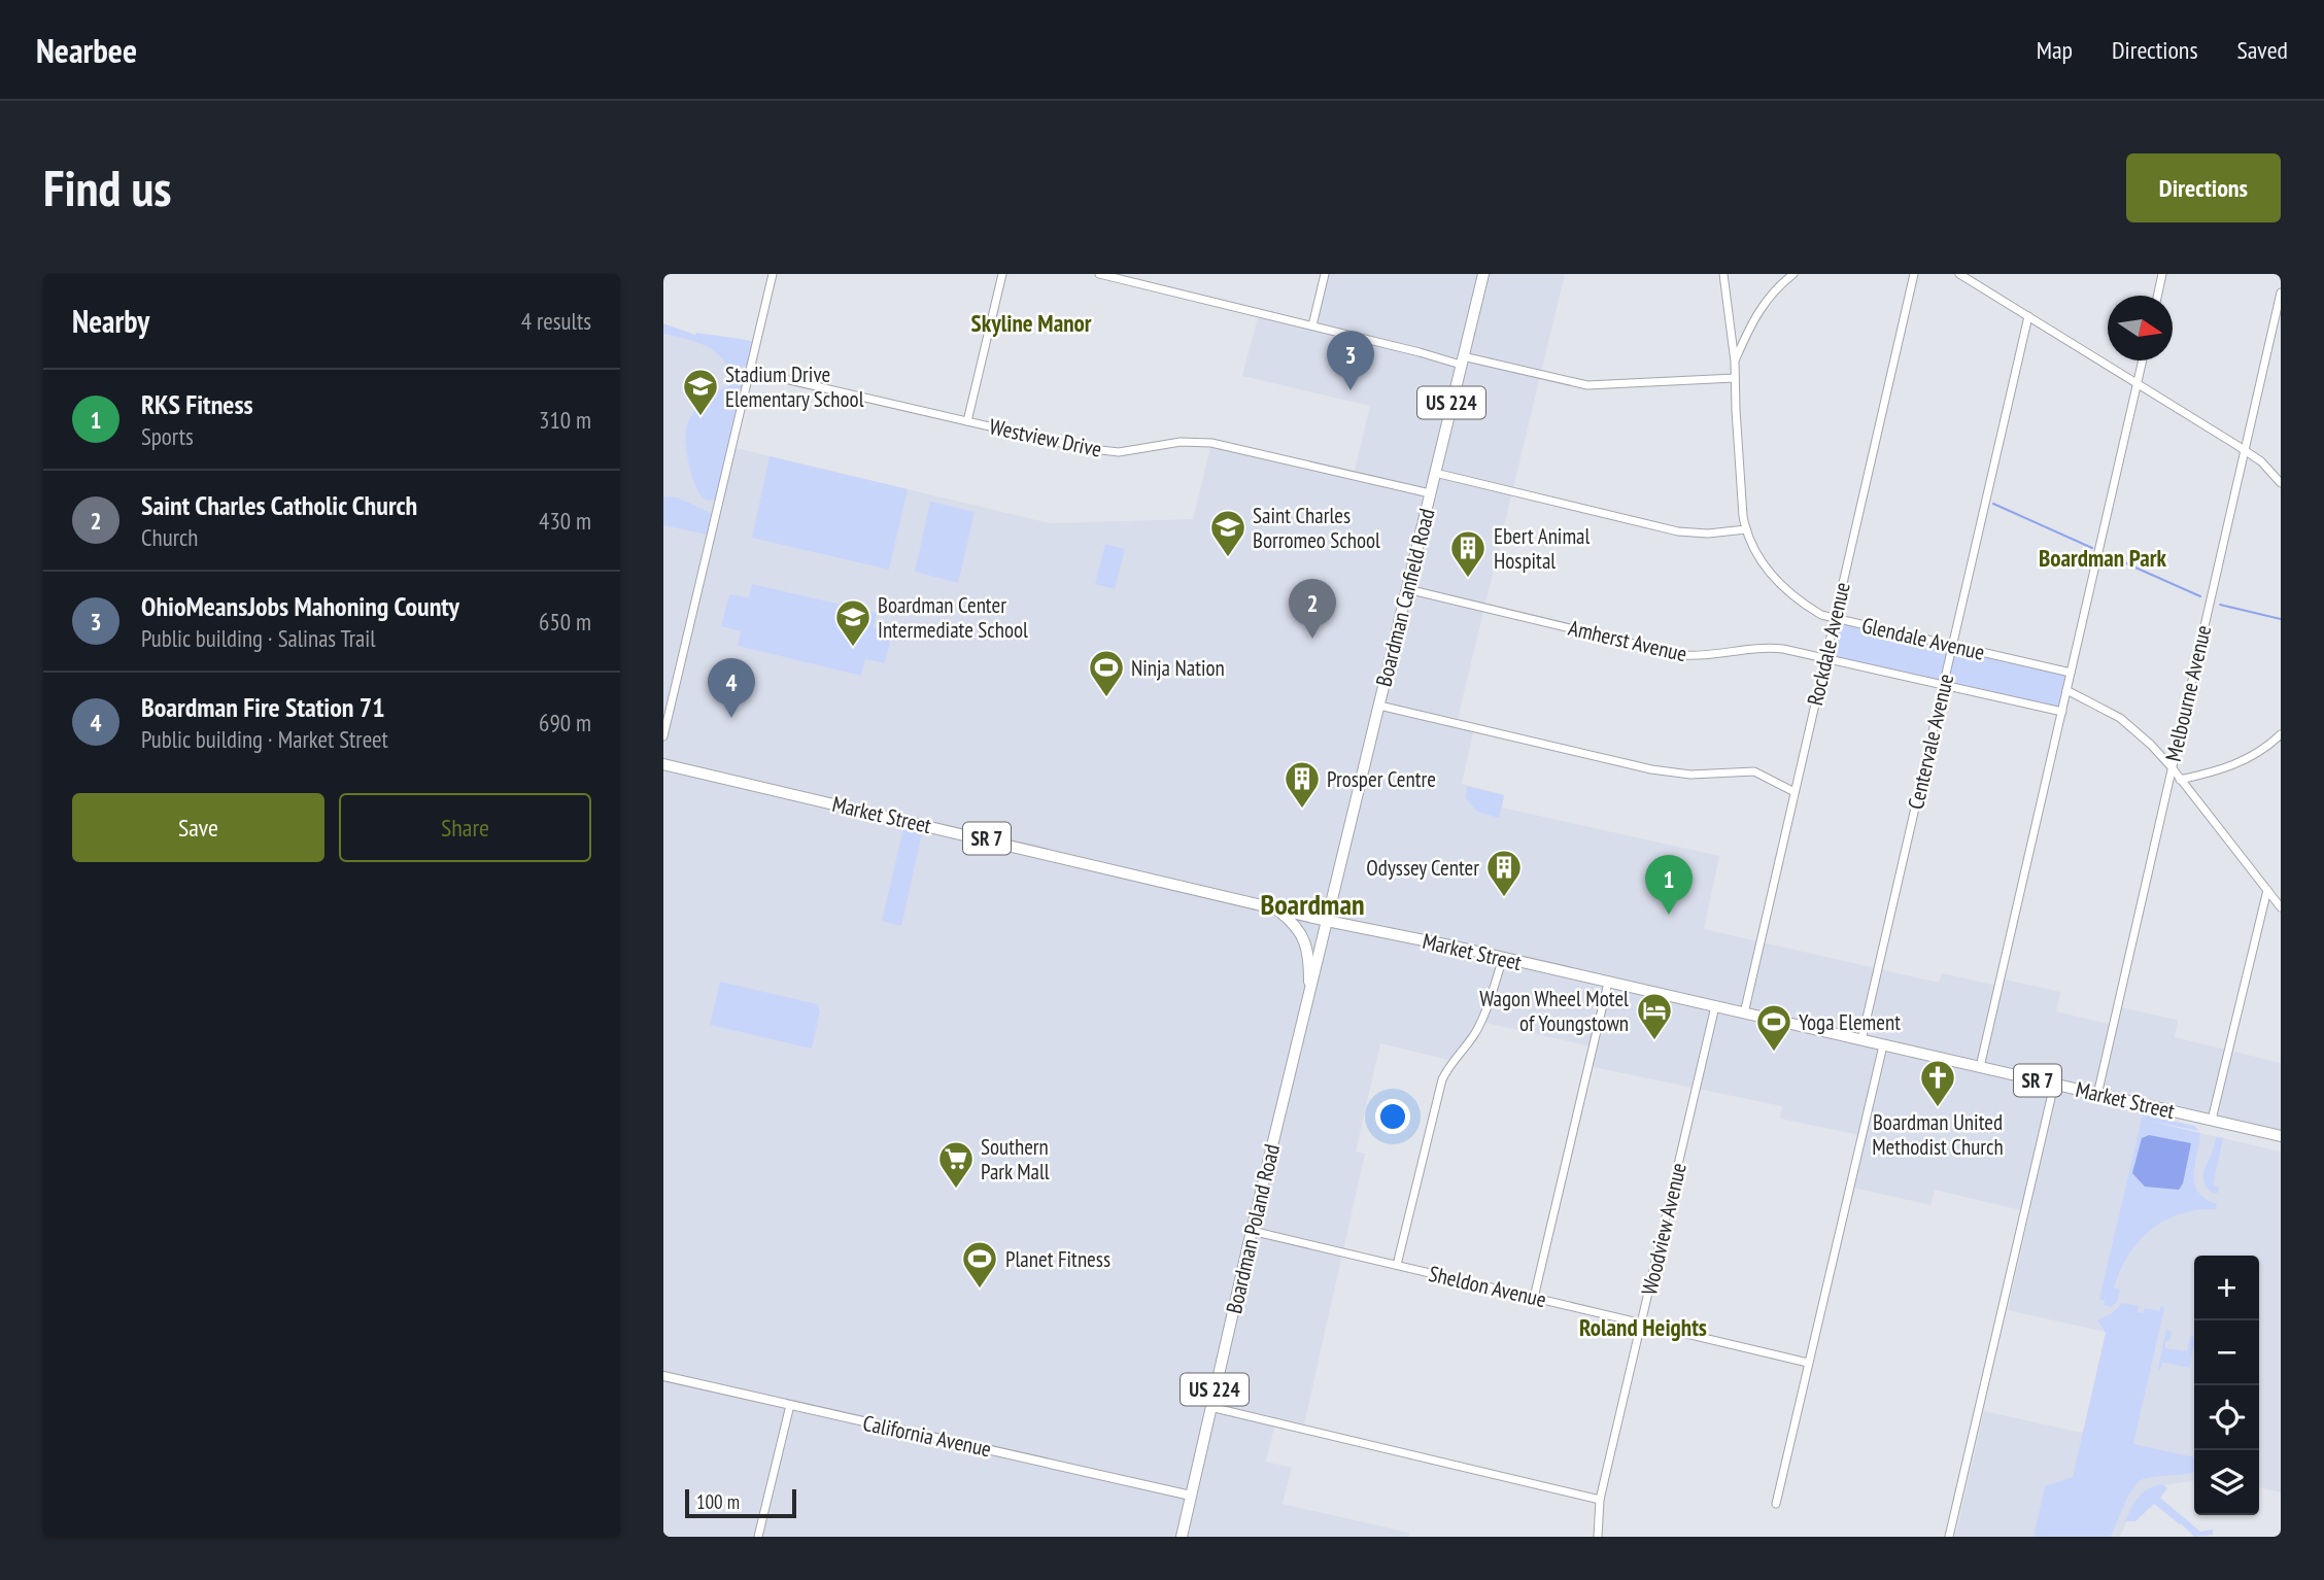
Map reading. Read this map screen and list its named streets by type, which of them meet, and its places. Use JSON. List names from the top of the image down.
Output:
{
  "streets": {
    "main road": [
      "US 224",
      "Boardman Canfield Road",
      "Market Street",
      "SR 7",
      "Boardman Poland Road"
    ],
    "street": [
      "Westview Drive",
      "Glendale Avenue",
      "Amherst Avenue",
      "Rockdale Avenue",
      "Melbourne Avenue",
      "Centervale Avenue",
      "Woodview Avenue",
      "Sheldon Avenue",
      "California Avenue"
    ]
  },
  "crossings": [
    ["Westview Drive", "Boardman Canfield Road"],
    ["Boardman Canfield Road", "Amherst Avenue"],
    ["Boardman Canfield Road", "Market Street"],
    ["Boardman Canfield Road", "Boardman Poland Road"],
    ["Glendale Avenue", "Rockdale Avenue"],
    ["Glendale Avenue", "Centervale Avenue"],
    ["Amherst Avenue", "Rockdale Avenue"],
    ["Amherst Avenue", "Centervale Avenue"],
    ["Rockdale Avenue", "Market Street"],
    ["Melbourne Avenue", "Market Street"],
    ["Centervale Avenue", "Market Street"],
    ["Market Street", "Boardman Poland Road"],
    ["Market Street", "Woodview Avenue"],
    ["Boardman Poland Road", "Sheldon Avenue"],
    ["Boardman Poland Road", "California Avenue"],
    ["Woodview Avenue", "Sheldon Avenue"]
  ],
  "districts": [
    "Skyline Manor",
    "Boardman Park",
    "Boardman",
    "Roland Heights"
  ],
  "places": {
    "school or university": ["Stadium Drive Elementary School", "Saint Charles Borromeo School", "Boardman Center Intermediate School"],
    "building": ["Ebert Animal Hospital", "Prosper Centre", "Odyssey Center"],
    "sports": ["Ninja Nation", "Yoga Element", "Planet Fitness"],
    "hotel": ["Wagon Wheel Motel of Youngstown"],
    "church": ["Boardman United Methodist Church"],
    "supermarket": ["Southern Park Mall"]
  },
  "scale_bar": "100 m",
  "north": "right",
  "page": {
    "header": "Nearbee",
    "nav": ["Map", "Directions", "Saved"],
    "buttons": [
      "Directions",
      ["Save", "Share"]
    ],
    "title": "Find us",
    "heading": ["Nearby", "4 results"],
    "pins": [
      "3",
      "2",
      "4",
      "1"
    ],
    "list": [
      {
        "mark": "1",
        "name": "RKS Fitness",
        "note": "Sports",
        "value": "310 m"
      },
      {
        "mark": "2",
        "name": "Saint Charles Catholic Church",
        "note": "Church",
        "value": "430 m"
      },
      {
        "mark": "3",
        "name": "OhioMeansJobs Mahoning County",
        "note": "Public building · Salinas Trail",
        "value": "650 m"
      },
      {
        "mark": "4",
        "name": "Boardman Fire Station 71",
        "note": "Public building · Market Street",
        "value": "690 m"
      }
    ],
    "map_buttons": ["+", "−"],
    "scale": "100 m"
  }
}
